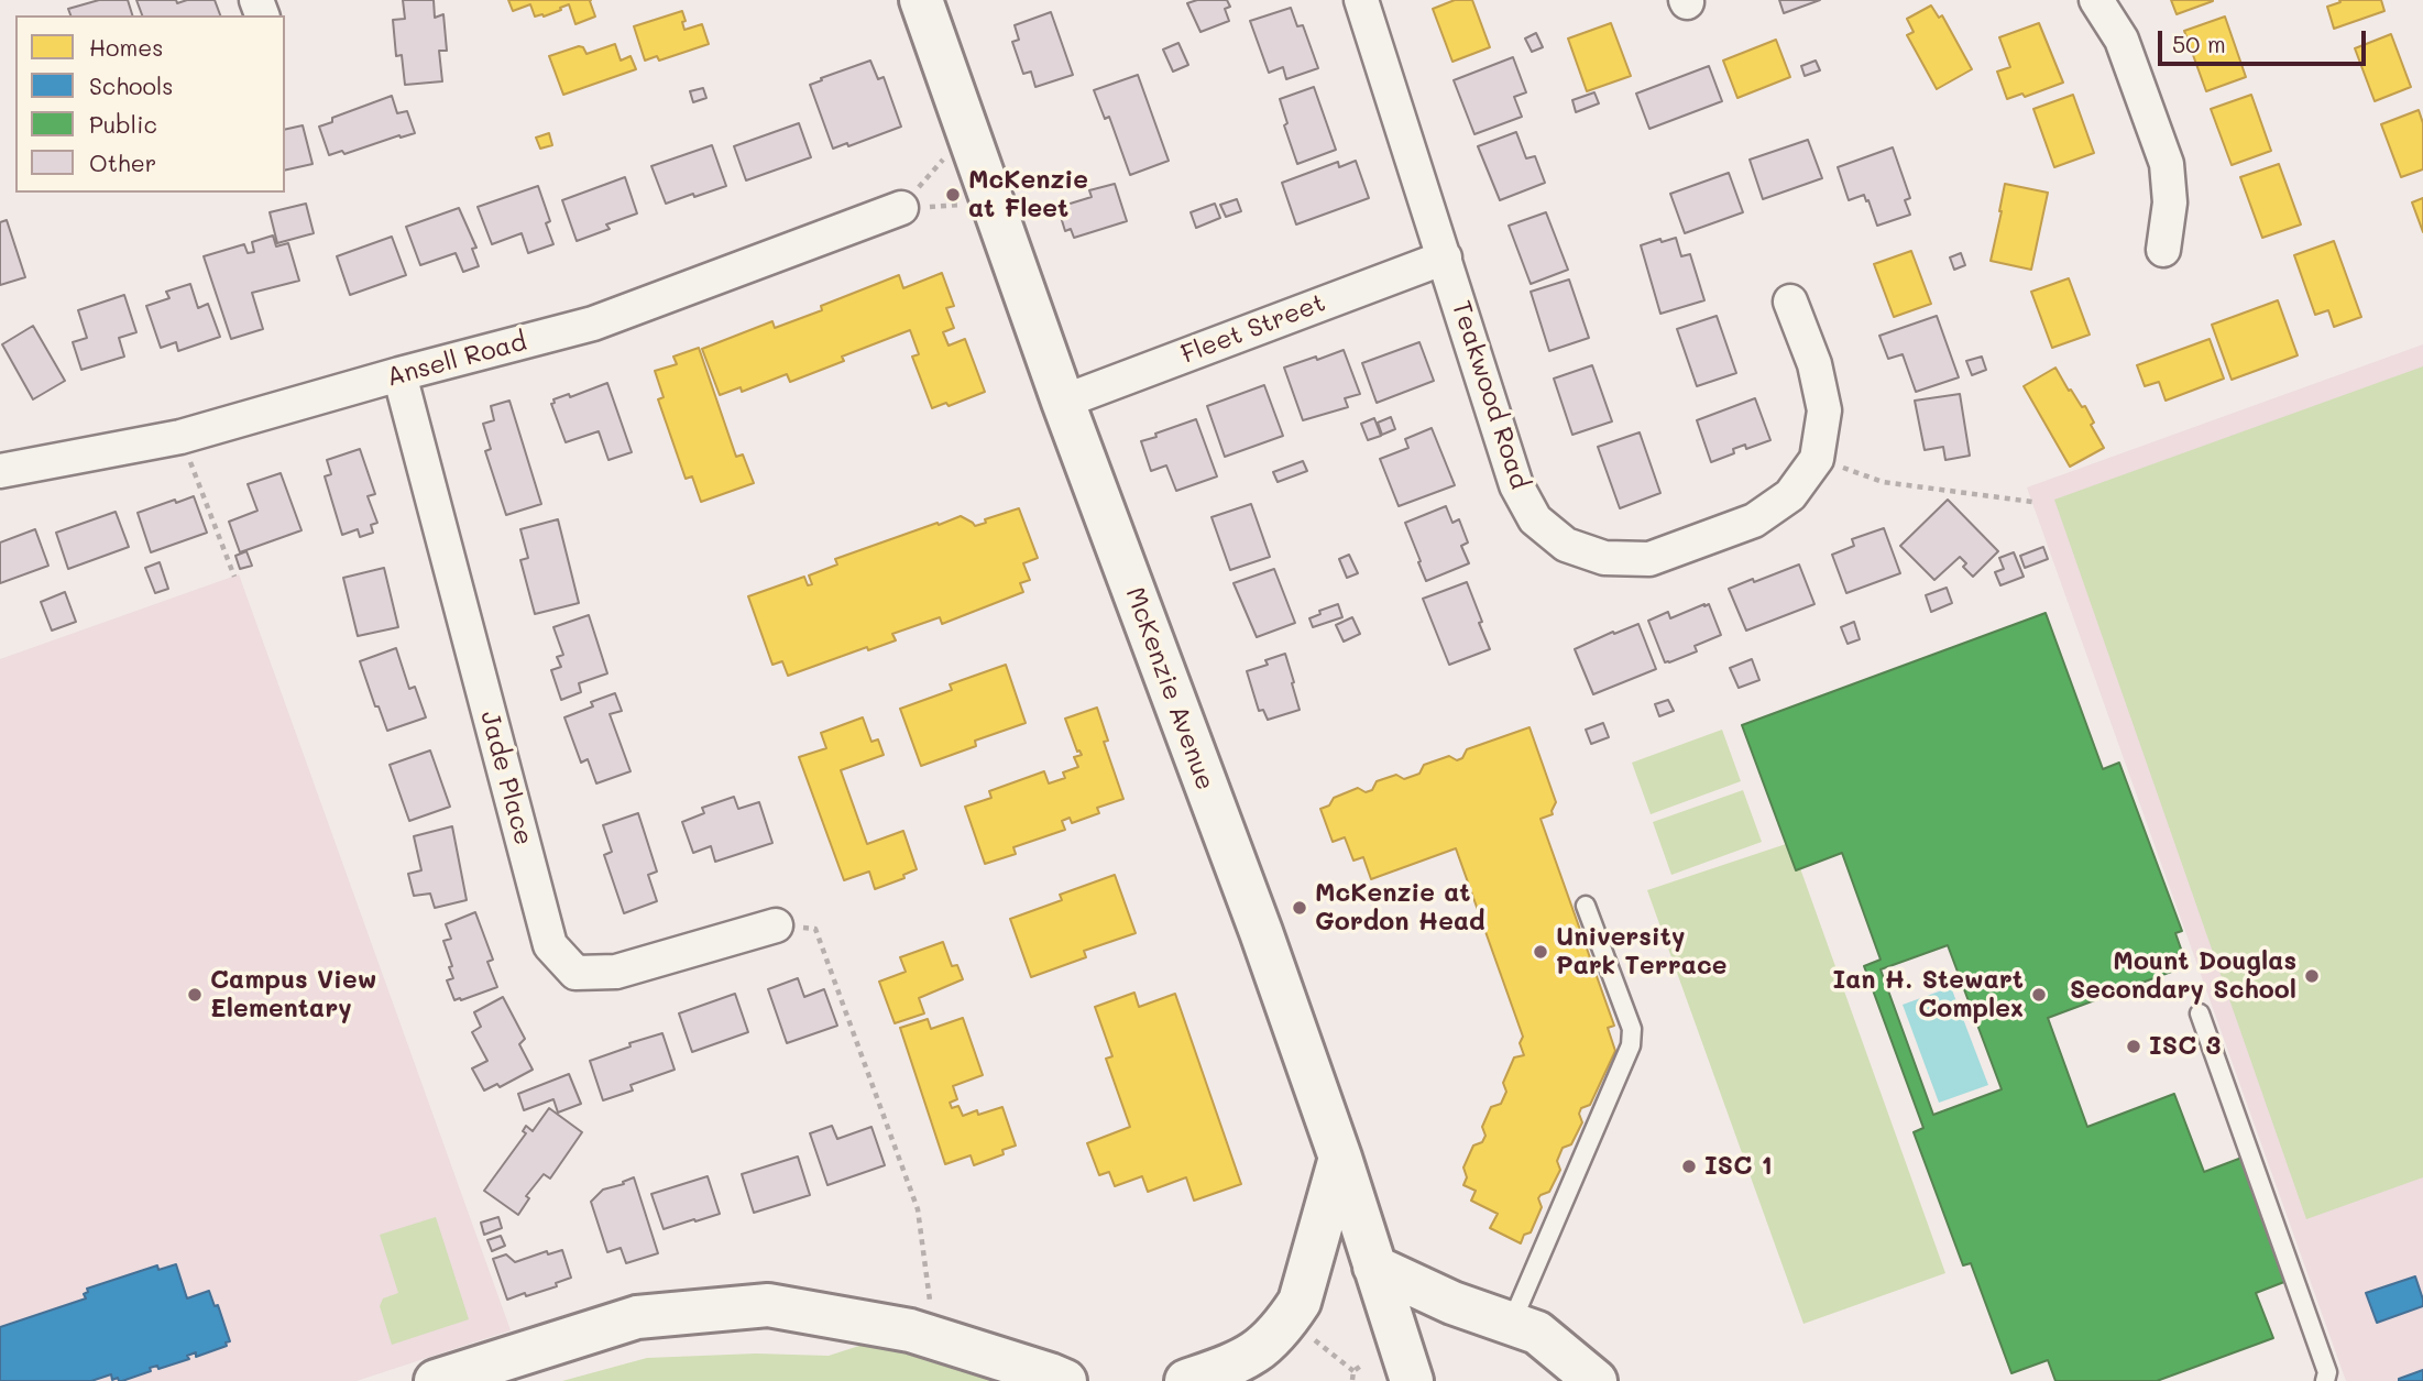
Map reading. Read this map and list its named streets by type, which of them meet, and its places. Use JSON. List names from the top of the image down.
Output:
{
  "streets": {
    "main road": ["McKenzie Avenue"],
    "street": [
      "Fleet Street",
      "Ansell Road",
      "Teakwood Road",
      "Jade Place"
    ]
  },
  "crossings": [
    ["Fleet Street", "Teakwood Road"],
    ["Fleet Street", "McKenzie Avenue"],
    ["Ansell Road", "Jade Place"]
  ],
  "places": [
    "McKenzie at Fleet",
    "McKenzie at Gordon Head",
    "University Park Terrace",
    "Mount Douglas Secondary School",
    "Campus View Elementary",
    "Ian H. Stewart Complex",
    "ISC 3",
    "ISC 1"
  ],
  "legend": [
    "Homes",
    "Schools",
    "Public",
    "Other"
  ],
  "scale_bar": "50 m"
}
